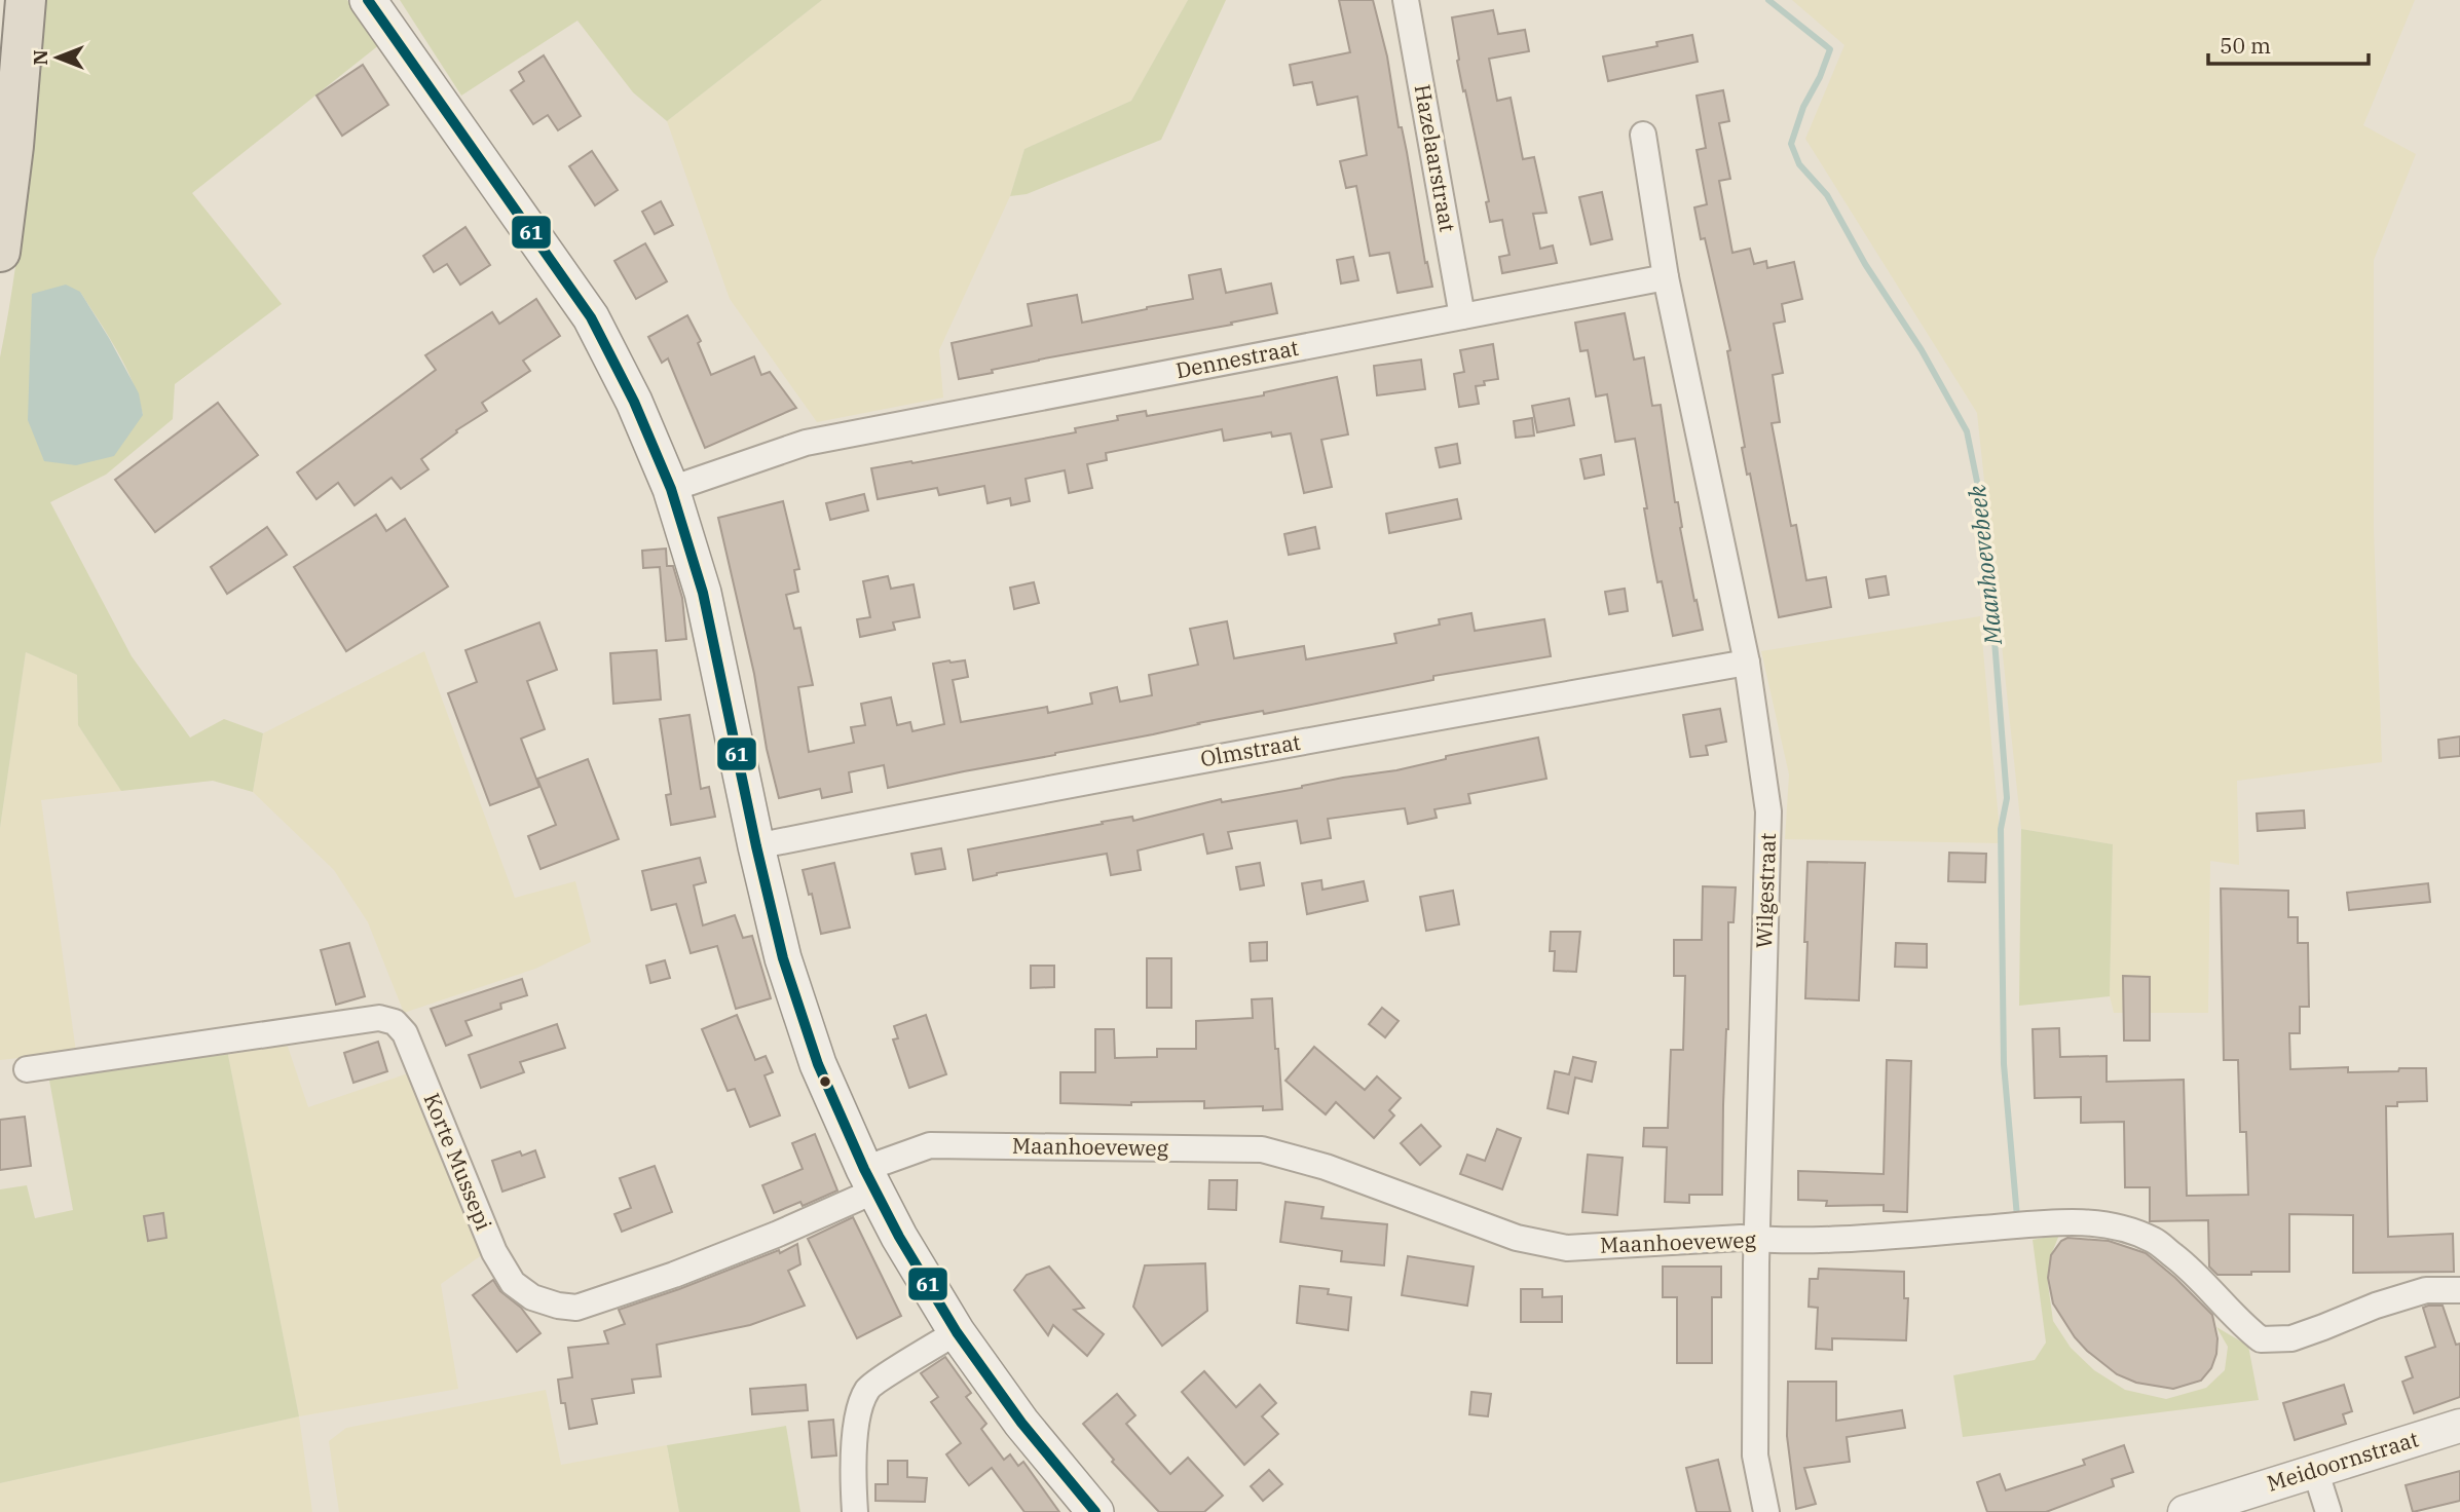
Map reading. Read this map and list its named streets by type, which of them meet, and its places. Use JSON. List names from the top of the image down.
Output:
{
  "streets": {
    "street": [
      "Hazelaarstraat",
      "Dennestraat",
      "Olmstraat",
      "Wilgestraat",
      "Maanhoeveweg",
      "Korte Mussepi",
      "Meidoornstraat"
    ]
  },
  "crossings": [
    ["Hazelaarstraat", "Dennestraat"],
    ["Dennestraat", "Wilgestraat"],
    ["Olmstraat", "Wilgestraat"],
    ["Wilgestraat", "Maanhoeveweg"],
    ["Maanhoeveweg", "Korte Mussepi"]
  ],
  "water": ["Maanhoevebeek"],
  "lines": ["transit line 61"],
  "scale_bar": "50 m",
  "north": "left"
}
